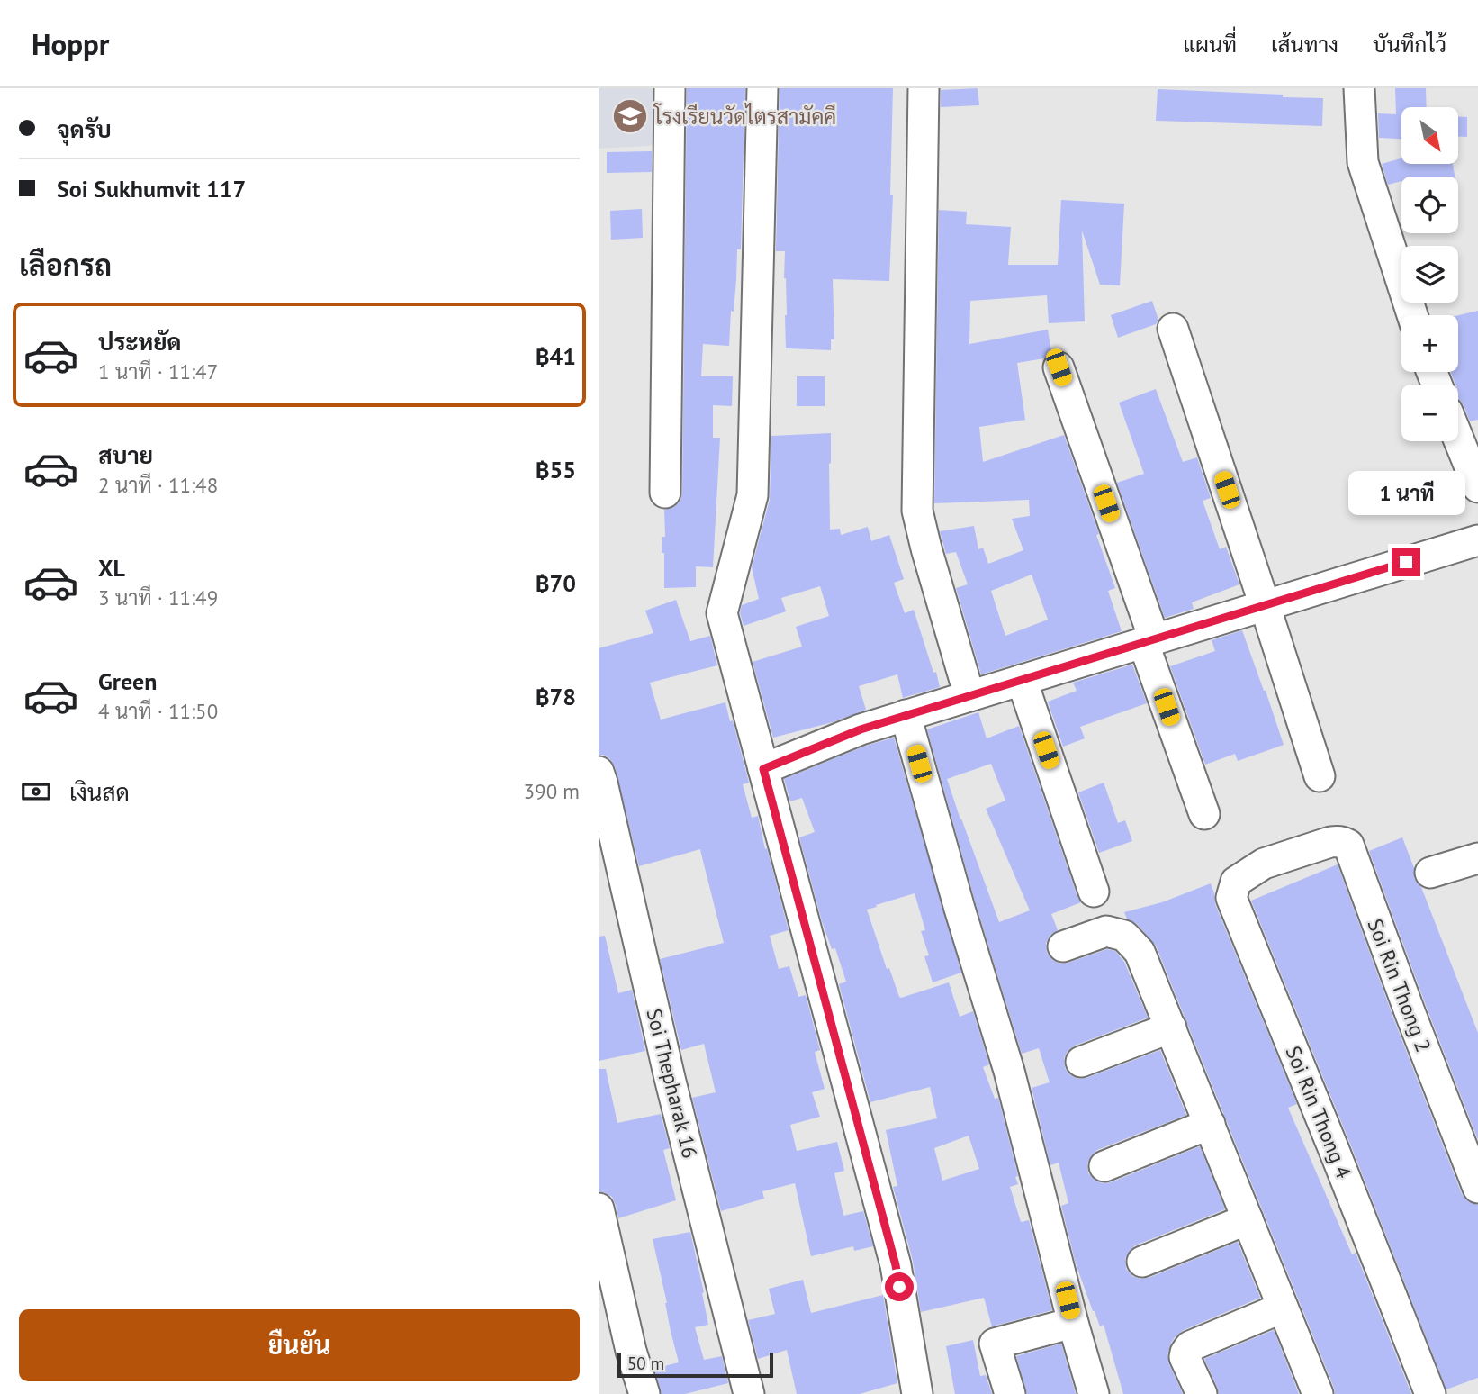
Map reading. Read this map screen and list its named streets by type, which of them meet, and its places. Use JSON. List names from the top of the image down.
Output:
{
  "streets": {
    "street": ["Soi Rin Thong 2", "Soi Thepharak 16", "Soi Rin Thong 4"]
  },
  "crossings": [
    ["Soi Rin Thong 2", "Soi Rin Thong 4"]
  ],
  "places": {
    "school or university": ["โรงเรียนวัดไตรสามัคคี"]
  },
  "scale_bar": "50 m",
  "north": "bottom right",
  "page": {
    "header": "Hoppr",
    "nav": ["แผนที่", "เส้นทาง", "บันทึกไว้"],
    "banner": ["จุดรับ", "Soi Sukhumvit 117"],
    "map_buttons": ["+", "−"],
    "heading": "เลือกรถ",
    "list": [
      {
        "name": "ประหยัด",
        "note": "1 นาที · 11:47",
        "value": "฿41"
      },
      {
        "name": "สบาย",
        "note": "2 นาที · 11:48",
        "value": "฿55"
      },
      {
        "name": "XL",
        "note": "3 นาที · 11:49",
        "value": "฿70"
      },
      {
        "name": "Green",
        "note": "4 นาที · 11:50",
        "value": "฿78"
      }
    ],
    "bubble": "1 นาที",
    "pay": ["เงินสด", "390 m"],
    "buttons": "ยืนยัน",
    "scale": "50 m"
  }
}
